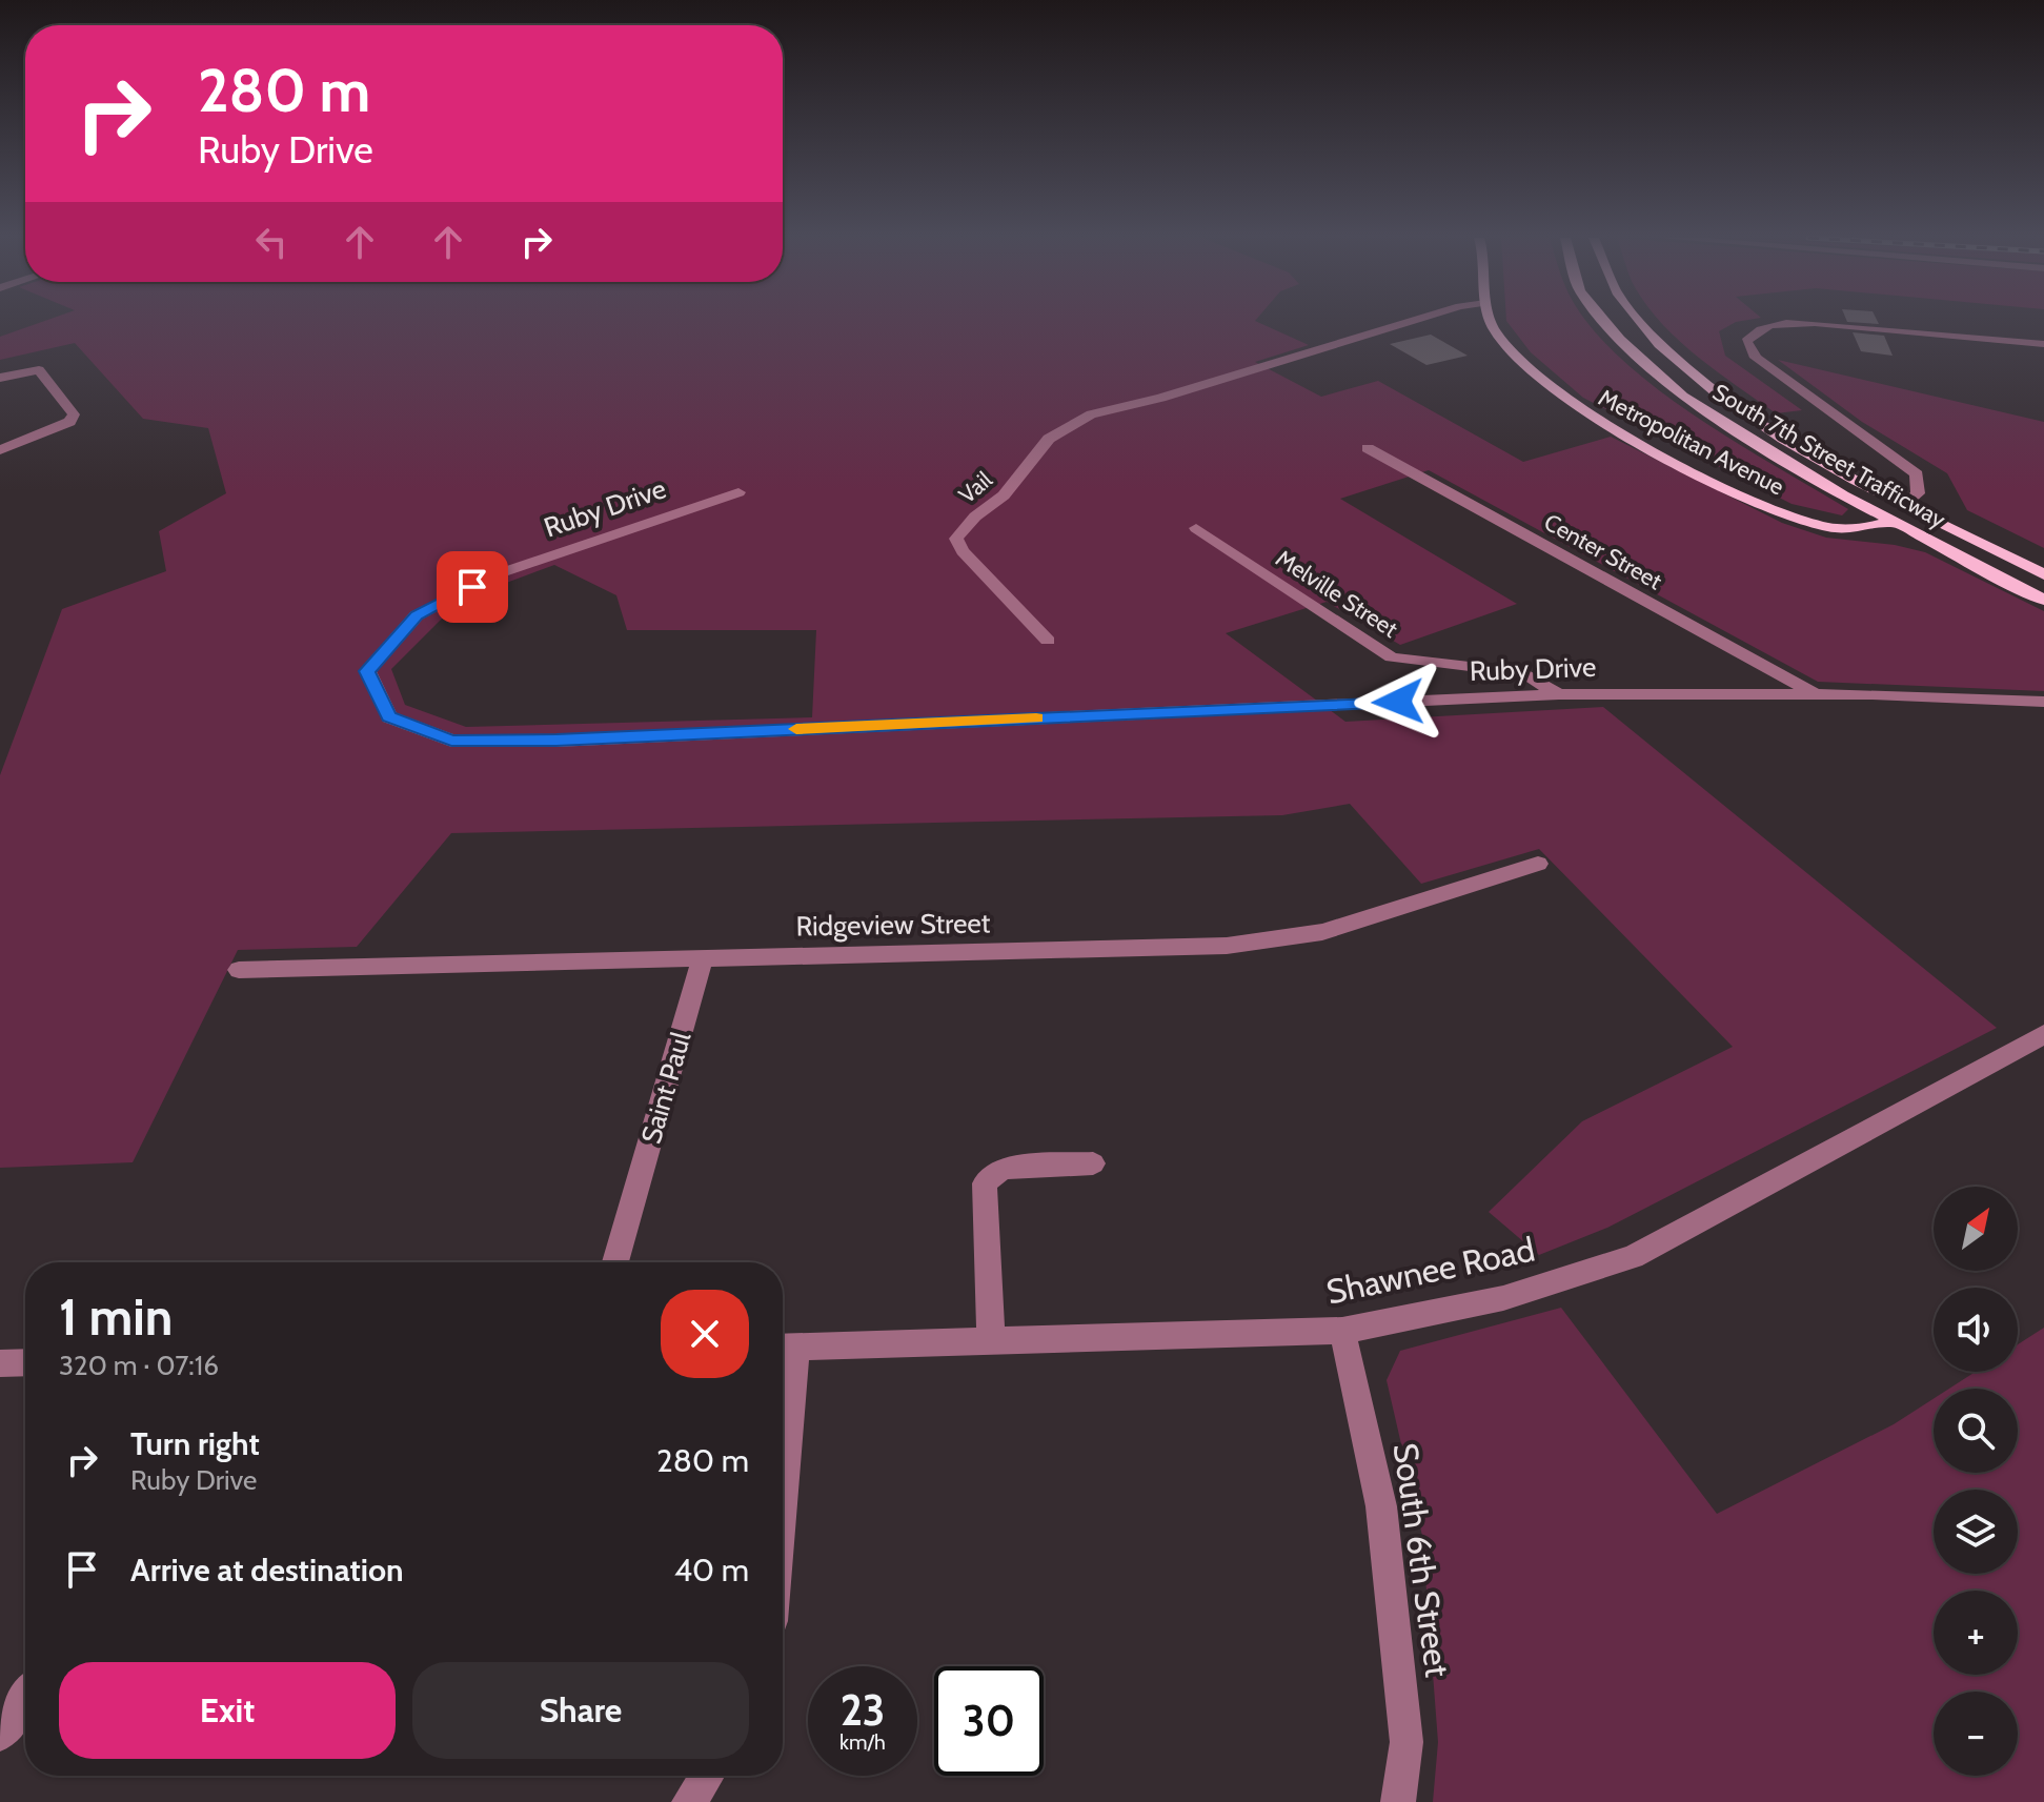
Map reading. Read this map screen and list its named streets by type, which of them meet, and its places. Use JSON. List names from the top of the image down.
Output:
{
  "streets": {
    "main road": ["Metropolitan Avenue", "South 7th Street Trafficway"],
    "street": [
      "Vail",
      "Ruby Drive",
      "Center Street",
      "Melville Street",
      "Ridgeview Street",
      "Saint Paul",
      "Shawnee Road",
      "South 6th Street"
    ]
  },
  "crossings": [
    ["Metropolitan Avenue", "South 7th Street Trafficway"],
    ["Ruby Drive", "Center Street"],
    ["Ruby Drive", "Melville Street"],
    ["Ridgeview Street", "Saint Paul"],
    ["Shawnee Road", "South 6th Street"]
  ],
  "north": "top right",
  "page": {
    "turn": ["280 m", "Ruby Drive"],
    "map_buttons": ["+", "−"],
    "heading": ["1 min", "320 m · 07:16"],
    "list": [
      {
        "name": "Turn right",
        "note": "Ruby Drive",
        "value": "280 m"
      },
      {
        "name": "Arrive at destination",
        "value": "40 m"
      }
    ],
    "buttons": ["Exit", "Share"],
    "speed": "23 km/h",
    "limit": "30"
  }
}
